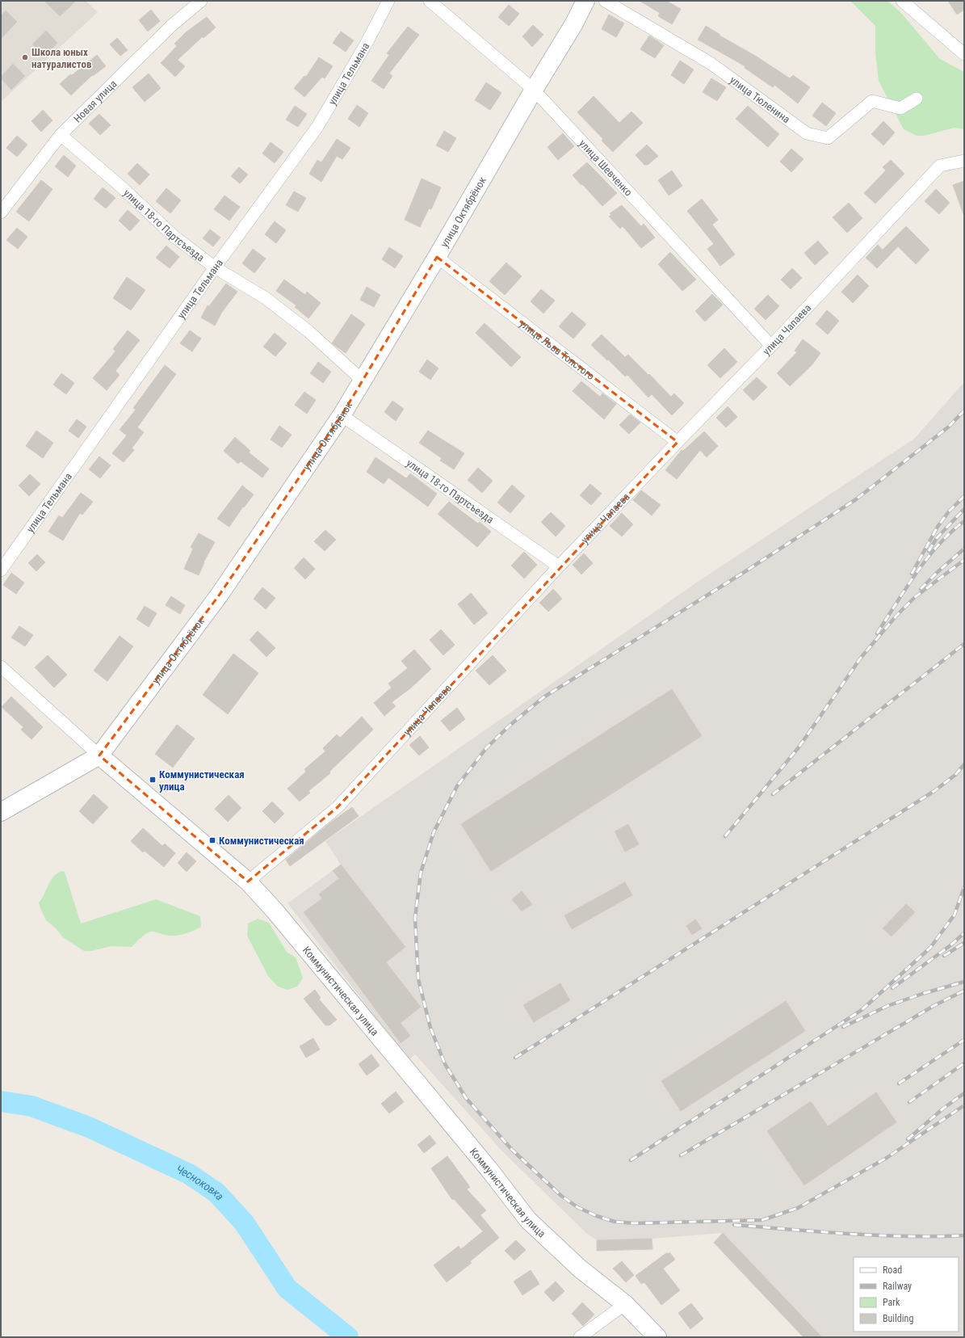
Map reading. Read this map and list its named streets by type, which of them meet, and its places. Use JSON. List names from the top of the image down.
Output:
{
  "streets": {
    "street": [
      "улица Тельмана",
      "улица Тюленина",
      "Новая улица",
      "улица Шевченко",
      "улица Октябрёнок",
      "улица 18-го Партсъезда",
      "улица Чапаева",
      "улица Льва Толстого",
      "Коммунистическая улица"
    ]
  },
  "crossings": [
    ["улица Тельмана", "улица 18-го Партсъезда"],
    ["Новая улица", "улица 18-го Партсъезда"],
    ["улица Шевченко", "улица Октябрёнок"],
    ["улица Шевченко", "улица Чапаева"],
    ["улица Октябрёнок", "улица 18-го Партсъезда"],
    ["улица Октябрёнок", "улица Льва Толстого"],
    ["улица Октябрёнок", "Коммунистическая улица"],
    ["улица 18-го Партсъезда", "улица Чапаева"],
    ["улица Чапаева", "улица Льва Толстого"],
    ["улица Чапаева", "Коммунистическая улица"]
  ],
  "water": ["Чесноковка"],
  "places": {
    "other": ["Школа юных натуралистов"],
    "transit": ["Коммунистическая улица", "Коммунистическая"]
  },
  "legend": [
    "Road",
    "Railway",
    "Park",
    "Building"
  ]
}
